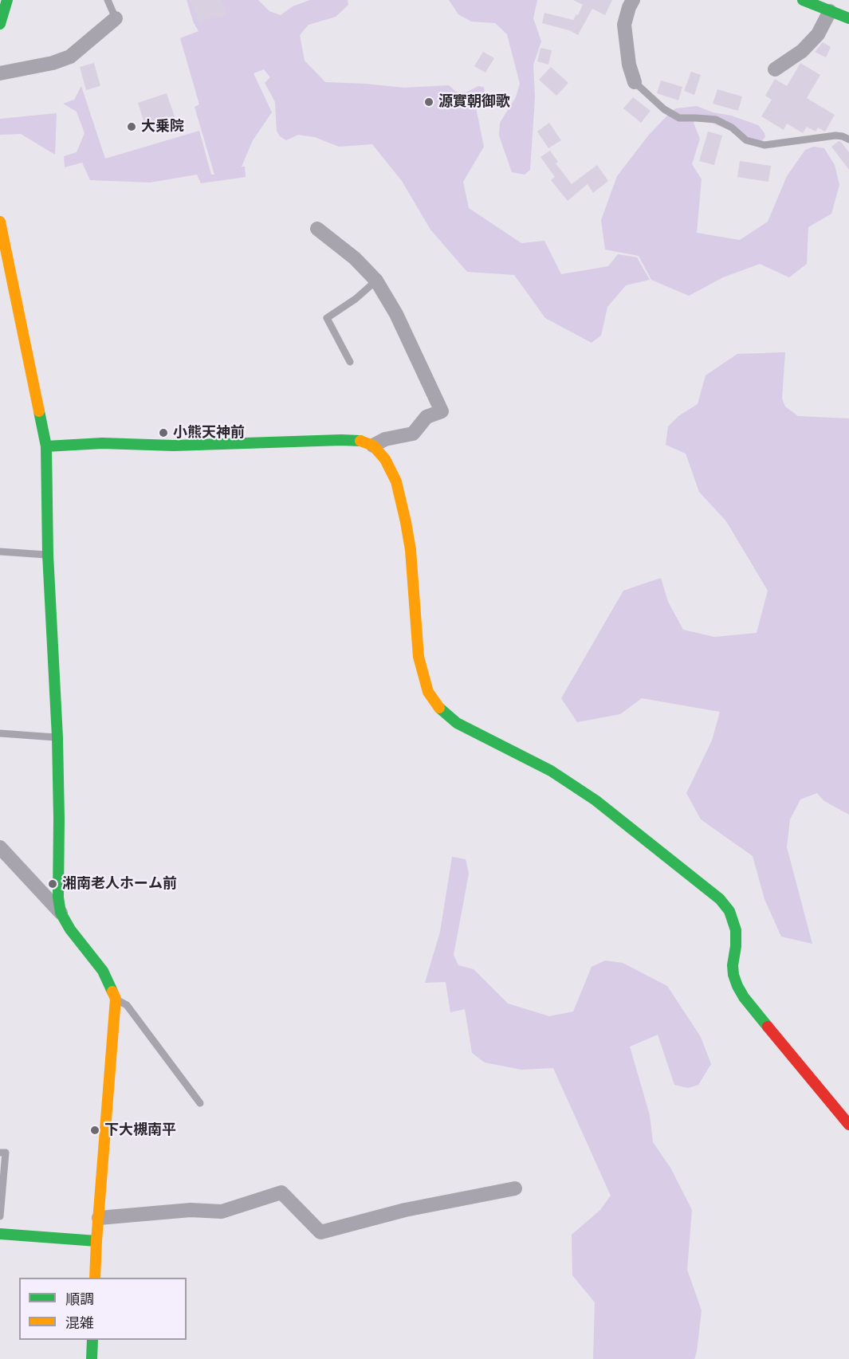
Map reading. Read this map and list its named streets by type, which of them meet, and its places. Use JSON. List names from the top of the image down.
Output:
{
  "places": [
    "源實朝御歌",
    "大乗院",
    "小熊天神前",
    "湘南老人ホーム前",
    "下大槻南平"
  ],
  "legend": ["順調", "混雑"]
}
